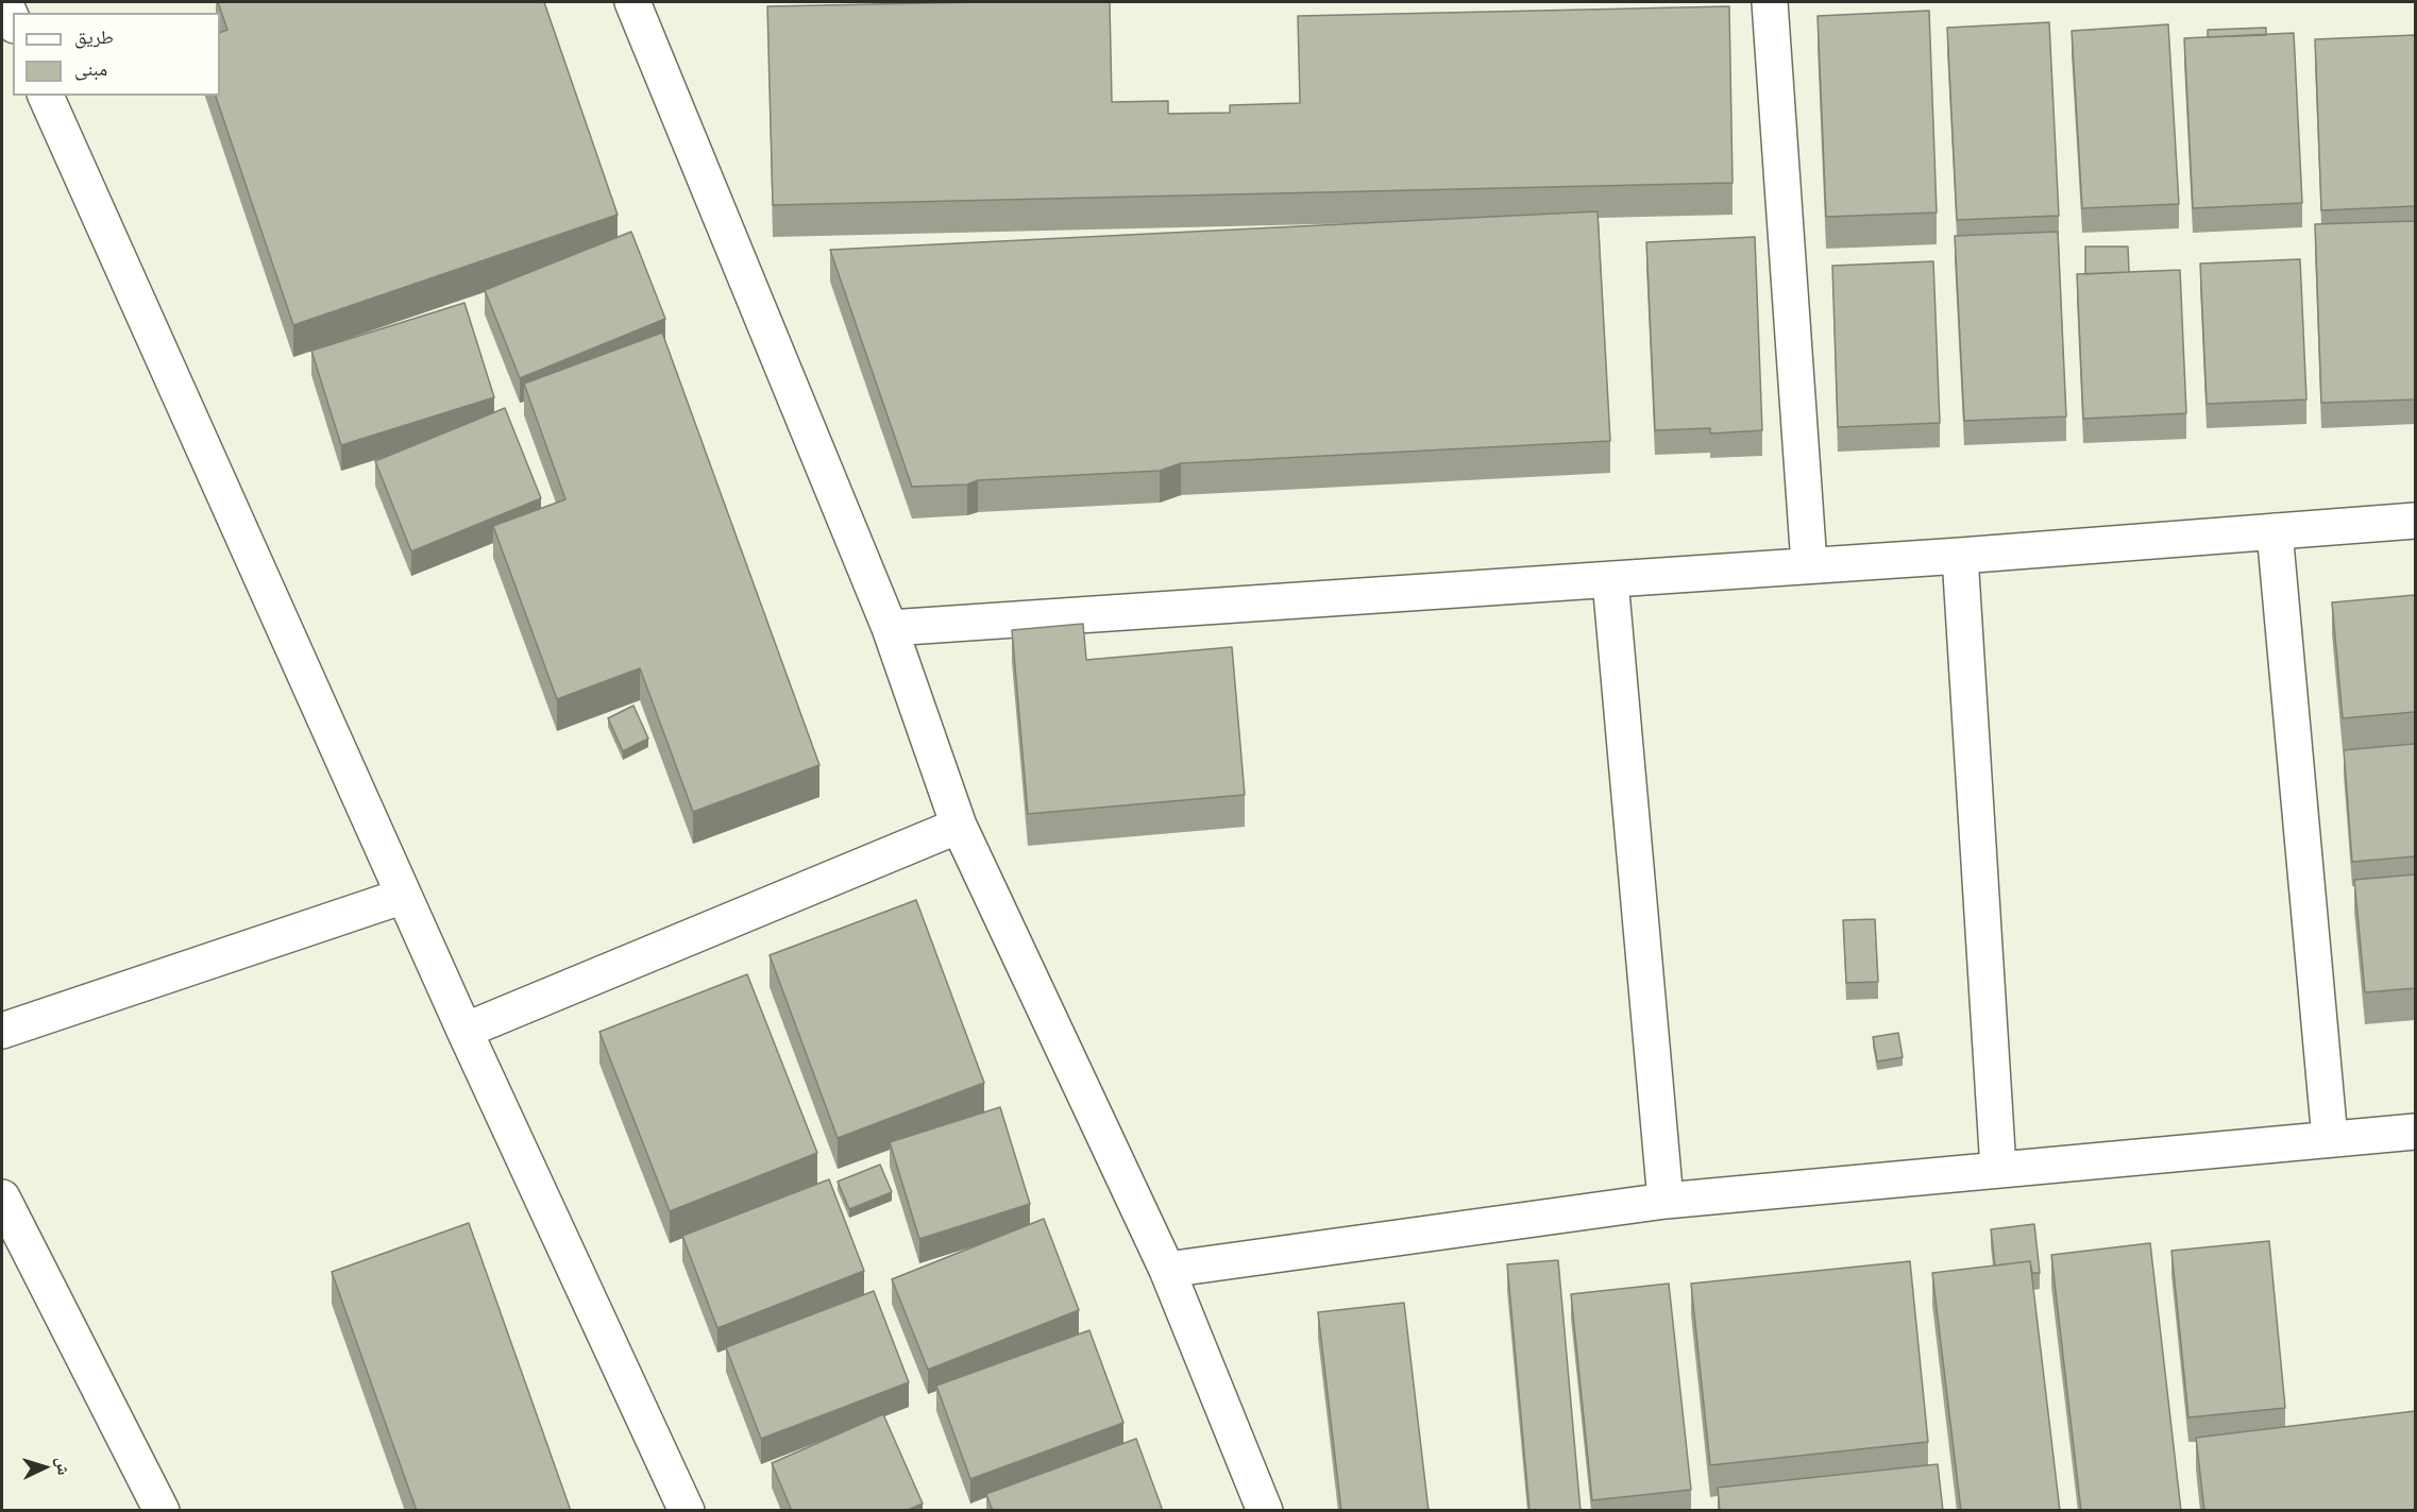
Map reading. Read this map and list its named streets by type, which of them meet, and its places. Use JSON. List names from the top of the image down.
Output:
{
  "legend": ["طريق", "مبنى"],
  "north": "right"
}
